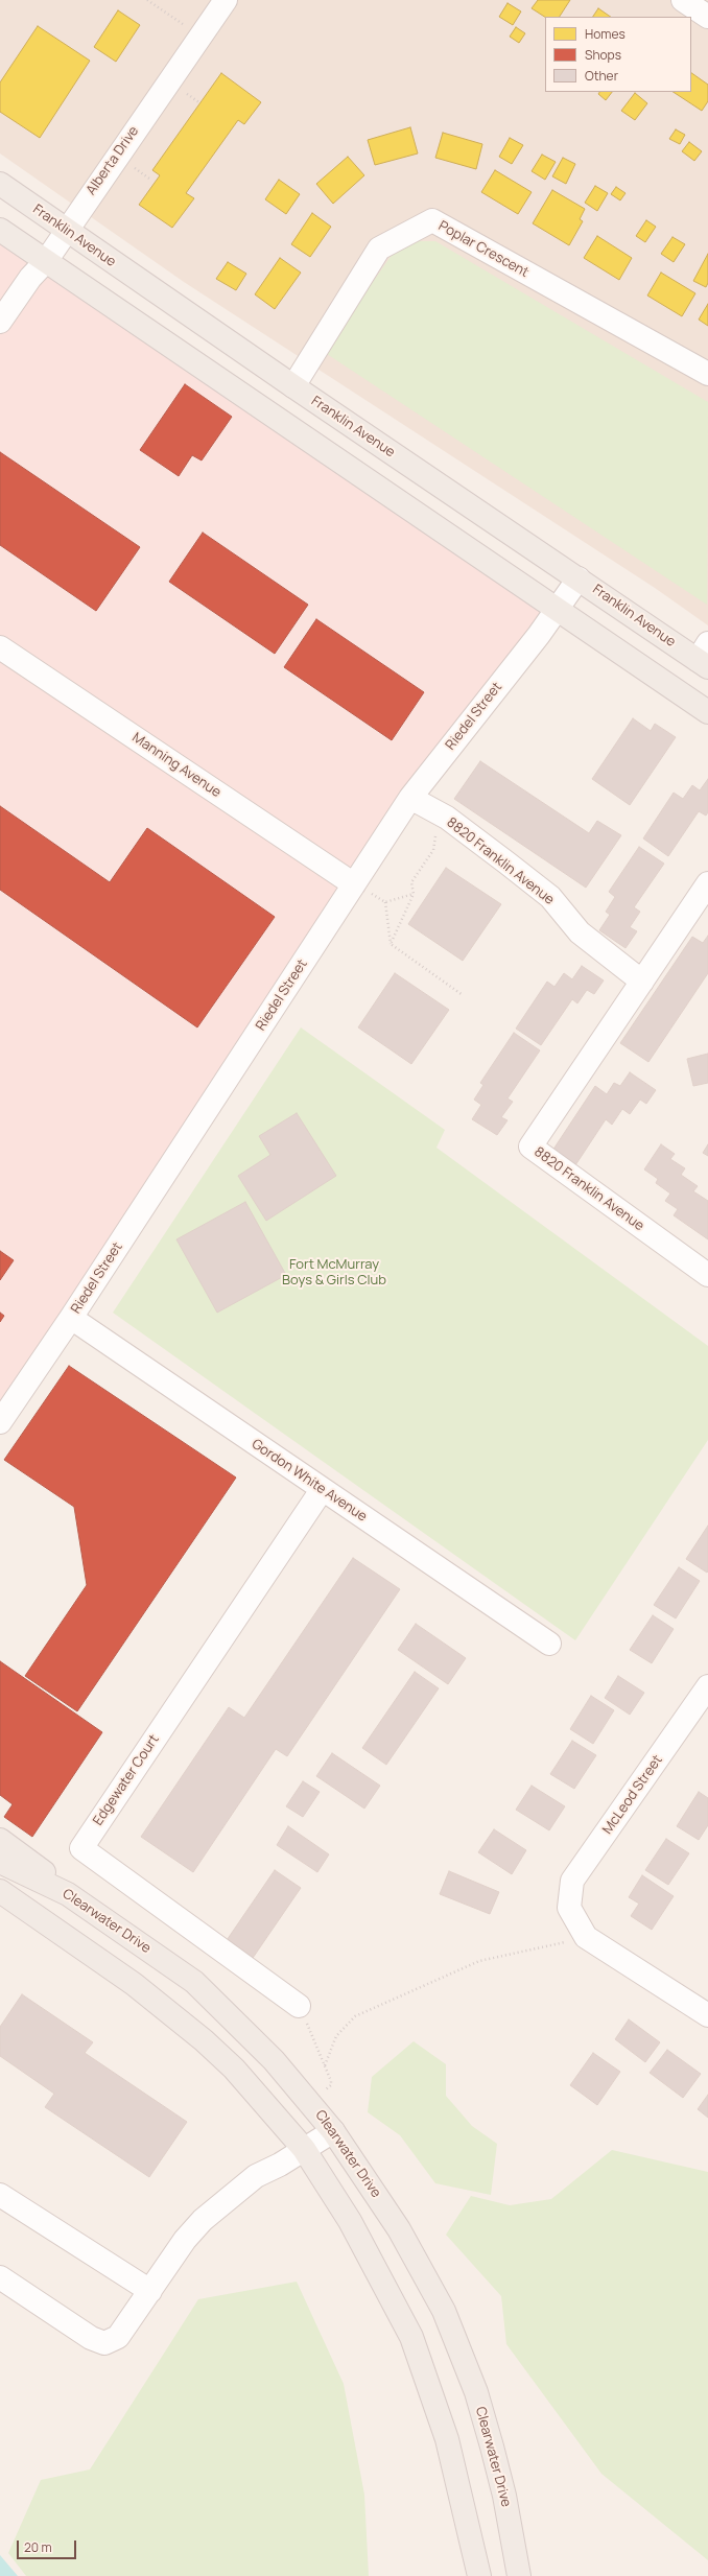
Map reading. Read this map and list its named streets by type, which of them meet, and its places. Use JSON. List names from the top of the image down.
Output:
{
  "streets": {
    "main road": ["Franklin Avenue", "Clearwater Drive"],
    "street": [
      "Alberta Drive",
      "Poplar Crescent",
      "Riedel Street",
      "Manning Avenue",
      "8820 Franklin Avenue",
      "Gordon White Avenue",
      "Edgewater Court",
      "McLeod Street"
    ]
  },
  "crossings": [
    ["Alberta Drive", "Franklin Avenue"],
    ["Franklin Avenue", "Poplar Crescent"],
    ["Franklin Avenue", "Riedel Street"],
    ["Riedel Street", "Manning Avenue"],
    ["Riedel Street", "8820 Franklin Avenue"],
    ["Riedel Street", "Gordon White Avenue"],
    ["Gordon White Avenue", "Edgewater Court"]
  ],
  "parks": ["Fort McMurray Boys & Girls Club"],
  "legend": ["Homes", "Shops", "Other"],
  "scale_bar": "20 m"
}
